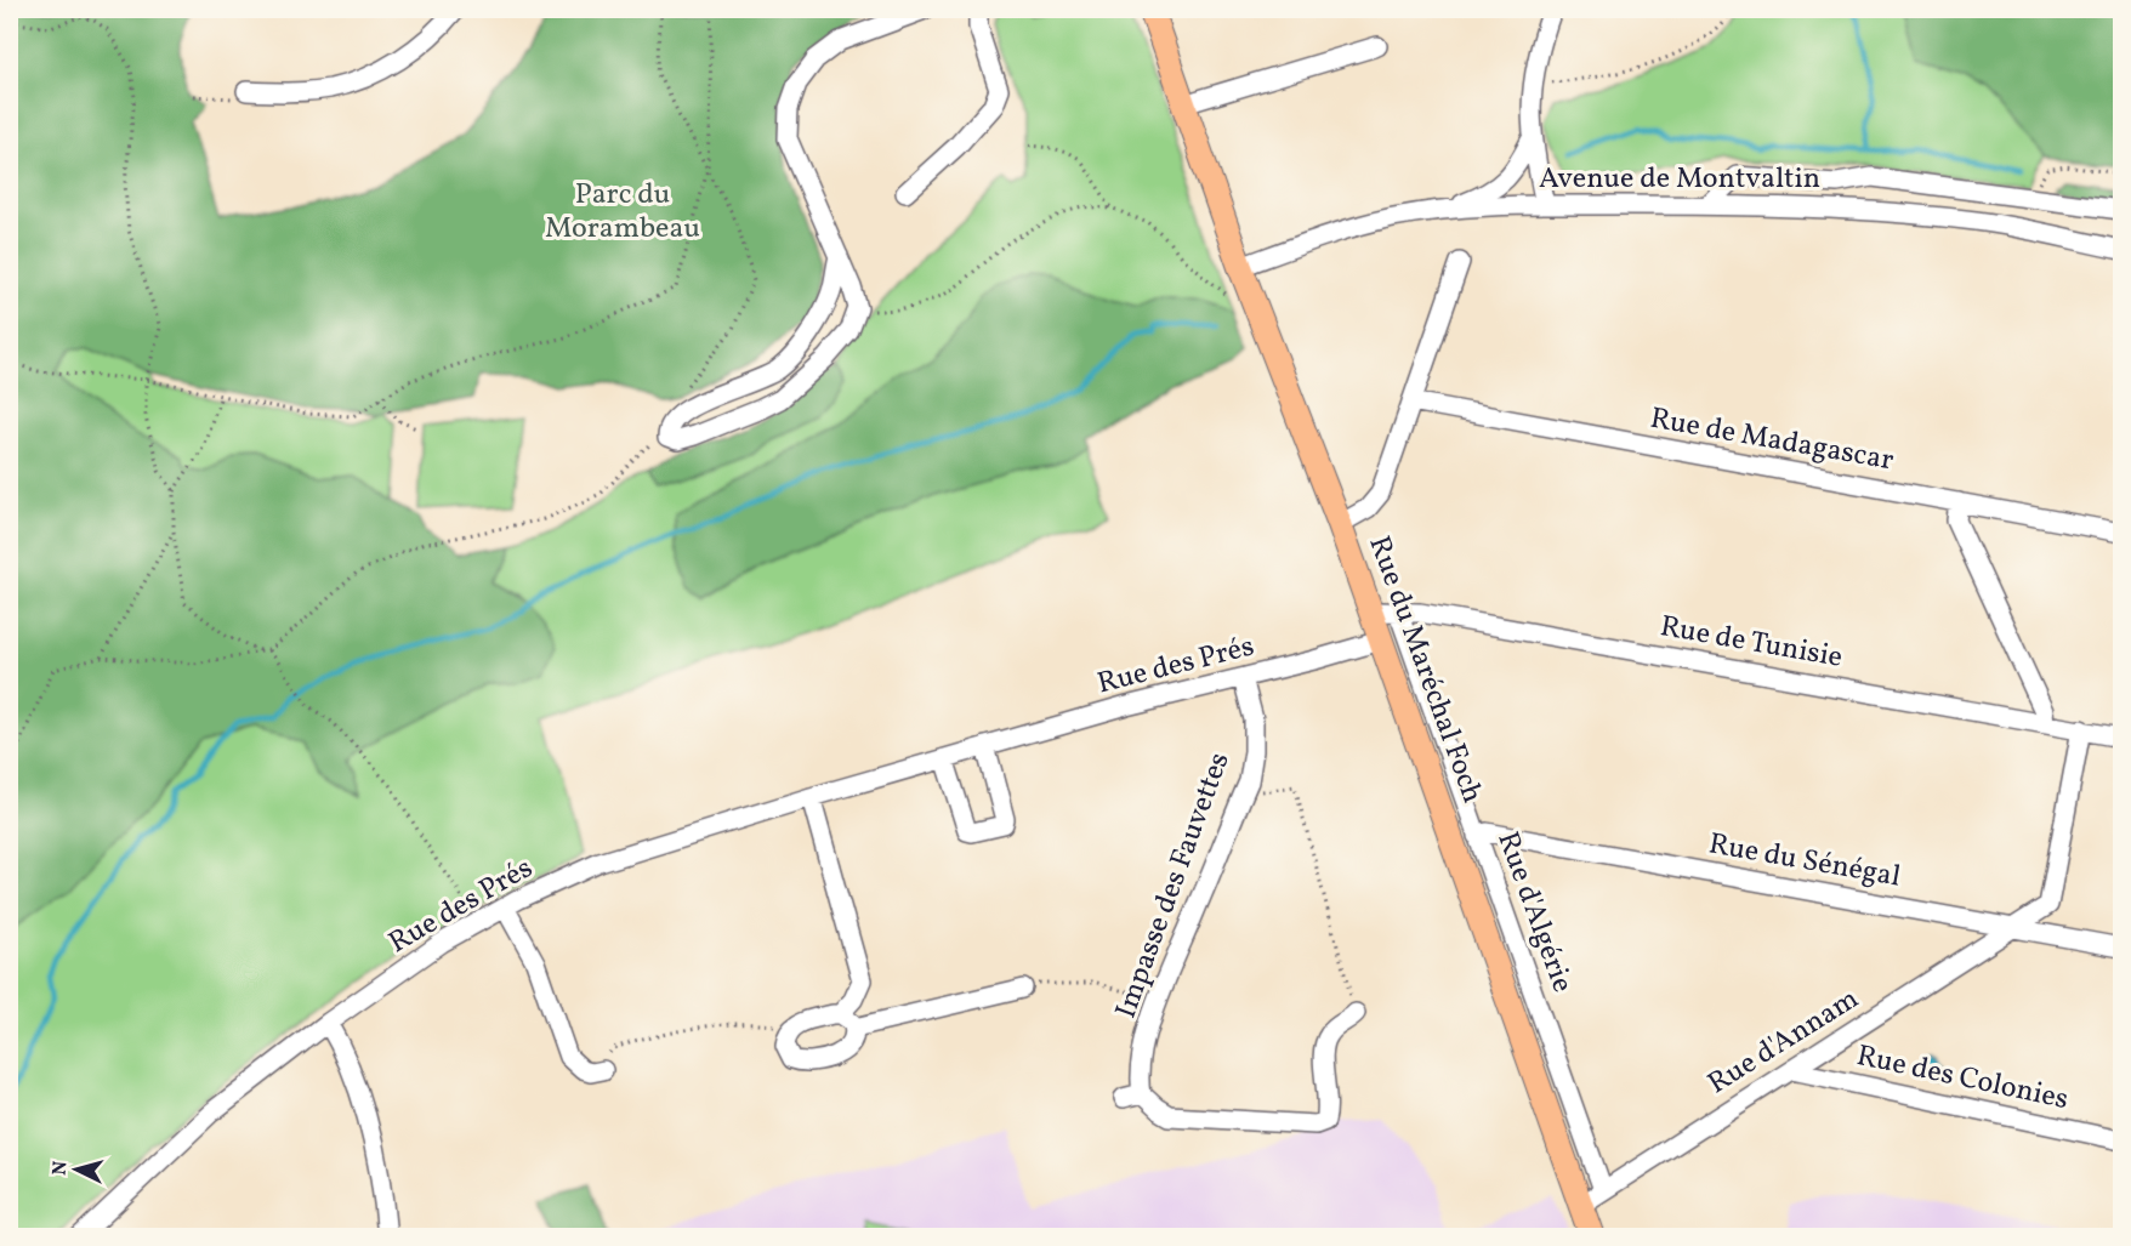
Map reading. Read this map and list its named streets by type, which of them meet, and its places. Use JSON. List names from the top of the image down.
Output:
{
  "streets": {
    "main road": ["Rue du Maréchal Foch"],
    "street": [
      "Avenue de Montvaltin",
      "Rue de Madagascar",
      "Rue de Tunisie",
      "Rue des Prés",
      "Rue du Sénégal",
      "Impasse des Fauvettes",
      "Rue d'Algérie",
      "Rue d'Annam",
      "Rue des Colonies"
    ]
  },
  "crossings": [
    ["Avenue de Montvaltin", "Rue du Maréchal Foch"],
    ["Rue de Tunisie", "Rue du Maréchal Foch"],
    ["Rue de Tunisie", "Rue d'Algérie"],
    ["Rue de Tunisie", "Rue d'Annam"],
    ["Rue des Prés", "Rue du Maréchal Foch"],
    ["Rue des Prés", "Impasse des Fauvettes"],
    ["Rue du Maréchal Foch", "Rue d'Annam"],
    ["Rue du Sénégal", "Rue d'Algérie"],
    ["Rue du Sénégal", "Rue d'Annam"],
    ["Rue d'Algérie", "Rue d'Annam"],
    ["Rue d'Annam", "Rue des Colonies"]
  ],
  "parks": ["Parc du Morambeau"],
  "north": "left"
}
